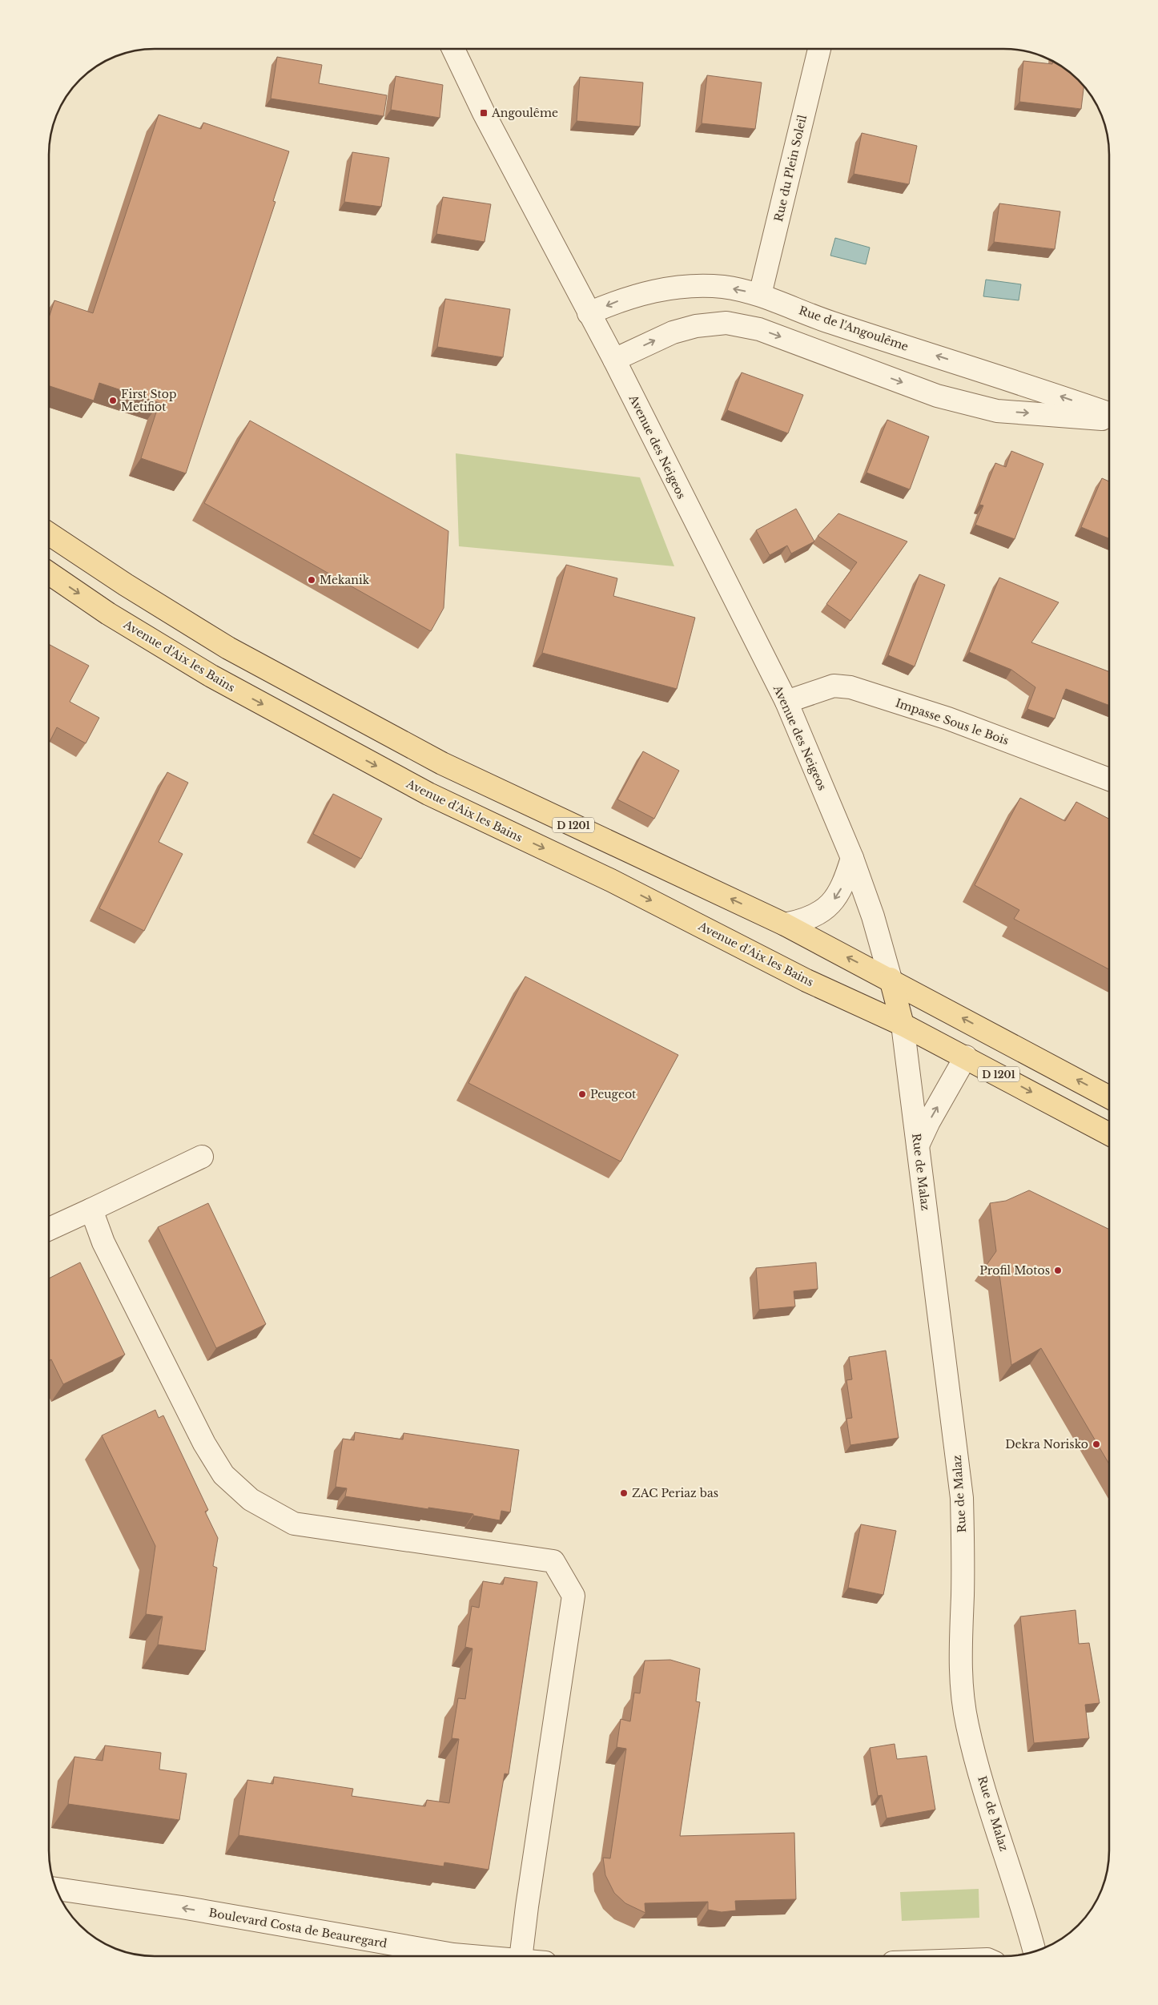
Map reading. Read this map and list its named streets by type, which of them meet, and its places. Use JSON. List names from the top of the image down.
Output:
{
  "streets": {
    "main road": ["Avenue d'Aix les Bains", "D 1201"],
    "street": [
      "Rue du Plein Soleil",
      "Rue de l'Angoulême",
      "Avenue des Neigeos",
      "Impasse Sous le Bois",
      "Rue de Malaz",
      "Boulevard Costa de Beauregard"
    ]
  },
  "crossings": [
    ["Rue du Plein Soleil", "Rue de l'Angoulême"],
    ["Rue de l'Angoulême", "Avenue des Neigeos"],
    ["Avenue des Neigeos", "Impasse Sous le Bois"],
    ["Avenue des Neigeos", "D 1201"],
    ["Avenue d'Aix les Bains", "Rue de Malaz"]
  ],
  "one_way": ["Boulevard Costa de Beauregard"],
  "places": {
    "transit": ["Angoulême"],
    "other": [
      "First Stop Metifiot",
      "Mekanik",
      "Peugeot",
      "Profil Motos",
      "Dekra Norisko",
      "ZAC Periaz bas"
    ]
  }
}
